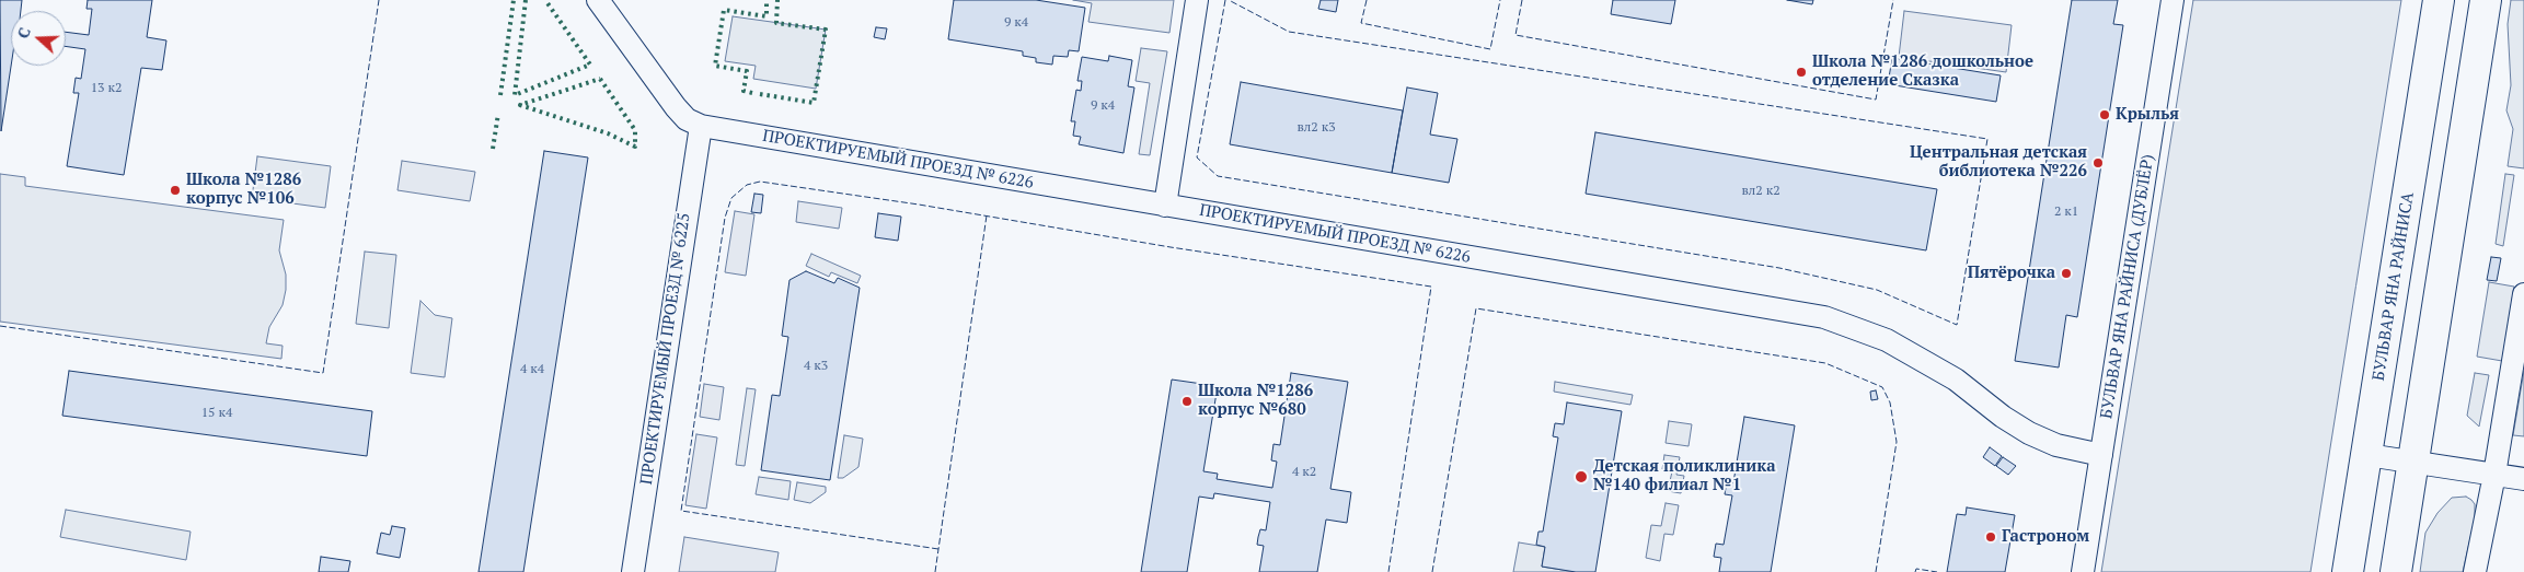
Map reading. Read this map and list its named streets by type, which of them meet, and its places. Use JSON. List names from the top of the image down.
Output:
{
  "streets": {
    "main road": ["БУЛЬВАР ЯНА РАЙНИСА"],
    "street": ["ПРОЕКТИРУЕМЫЙ ПРОЕЗД № 6226", "БУЛЬВАР ЯНА РАЙНИСА (ДУБЛЁР)", "ПРОЕКТИРУЕМЫЙ ПРОЕЗД № 6225"]
  },
  "crossings": [
    ["ПРОЕКТИРУЕМЫЙ ПРОЕЗД № 6226", "БУЛЬВАР ЯНА РАЙНИСА (ДУБЛЁР)"],
    ["ПРОЕКТИРУЕМЫЙ ПРОЕЗД № 6226", "ПРОЕКТИРУЕМЫЙ ПРОЕЗД № 6225"]
  ],
  "places": [
    "Школа №1286 дошкольное отделение Сказка",
    "Крылья",
    "Центральная детская библиотека №226",
    "Школа №1286 корпус №106",
    "Пятёрочка",
    "Школа №1286 корпус №680",
    "Детская поликлиника №140 филиал №1",
    "Гастроном"
  ],
  "house_numbers": [
    "9 к4",
    "13 к2",
    "9 к4",
    "вл2 к3",
    "вл2 к2",
    "2 к1",
    "4 к3",
    "4 к4",
    "15 к4",
    "4 к2"
  ],
  "north": "left"
}
